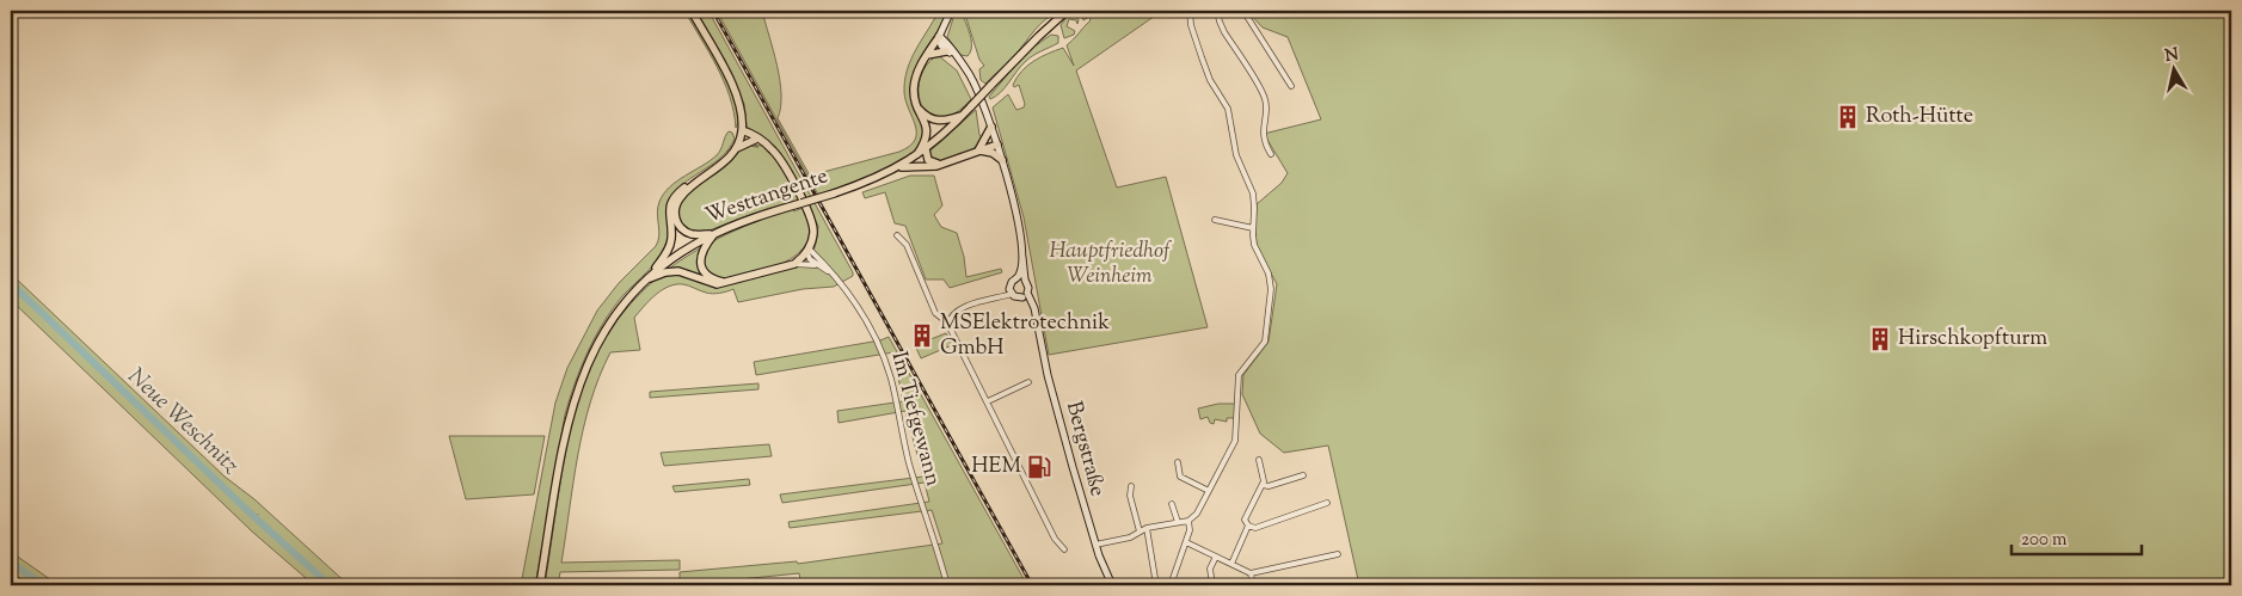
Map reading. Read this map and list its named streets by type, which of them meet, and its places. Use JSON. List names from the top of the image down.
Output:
{
  "streets": {
    "main road": ["Westtangente", "Bergstraße"],
    "street": ["Im Tiefgewann"]
  },
  "water": ["Neue Weschnitz"],
  "parks": ["Hauptfriedhof Weinheim"],
  "places": {
    "building": ["Roth-Hütte", "MSElektrotechnik GmbH", "Hirschkopfturm"],
    "fuel station": ["HEM"]
  },
  "scale_bar": "200 m",
  "north": "top"
}
